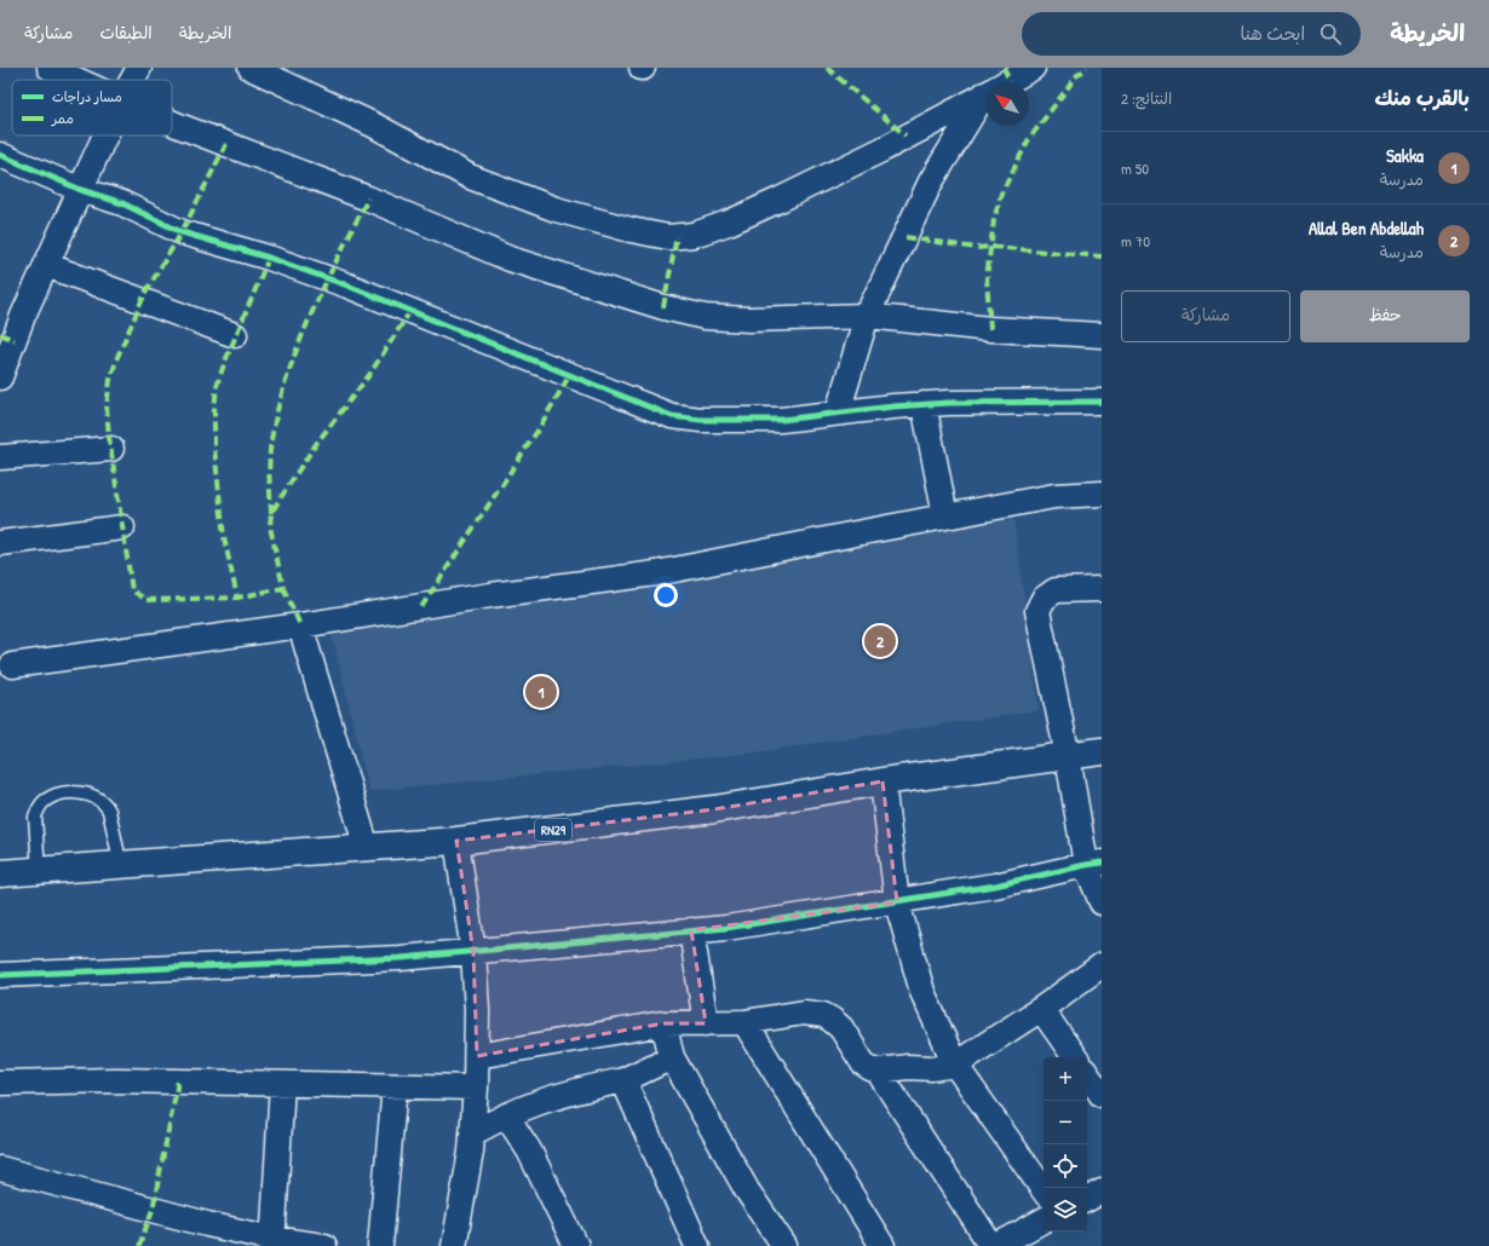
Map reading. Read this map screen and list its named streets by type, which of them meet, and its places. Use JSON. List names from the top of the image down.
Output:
{
  "streets": {
    "main road": ["RN29"]
  },
  "legend": ["مسار دراجات", "ممر"],
  "north": "top left",
  "page": {
    "header": "الخريطة",
    "search": "ابحث هنا",
    "nav": ["الخريطة", "الطبقات", "مشاركة"],
    "heading": ["بالقرب منك", "النتائج: 2"],
    "list": [
      {
        "mark": "1",
        "name": "Sakka",
        "note": "مدرسة",
        "value": "50 m"
      },
      {
        "mark": "2",
        "name": "Allal Ben Abdellah",
        "note": "مدرسة",
        "value": "70 m"
      }
    ],
    "buttons": ["حفظ", "مشاركة"],
    "pins": ["2", "1"],
    "map_buttons": ["+", "−"]
  }
}
